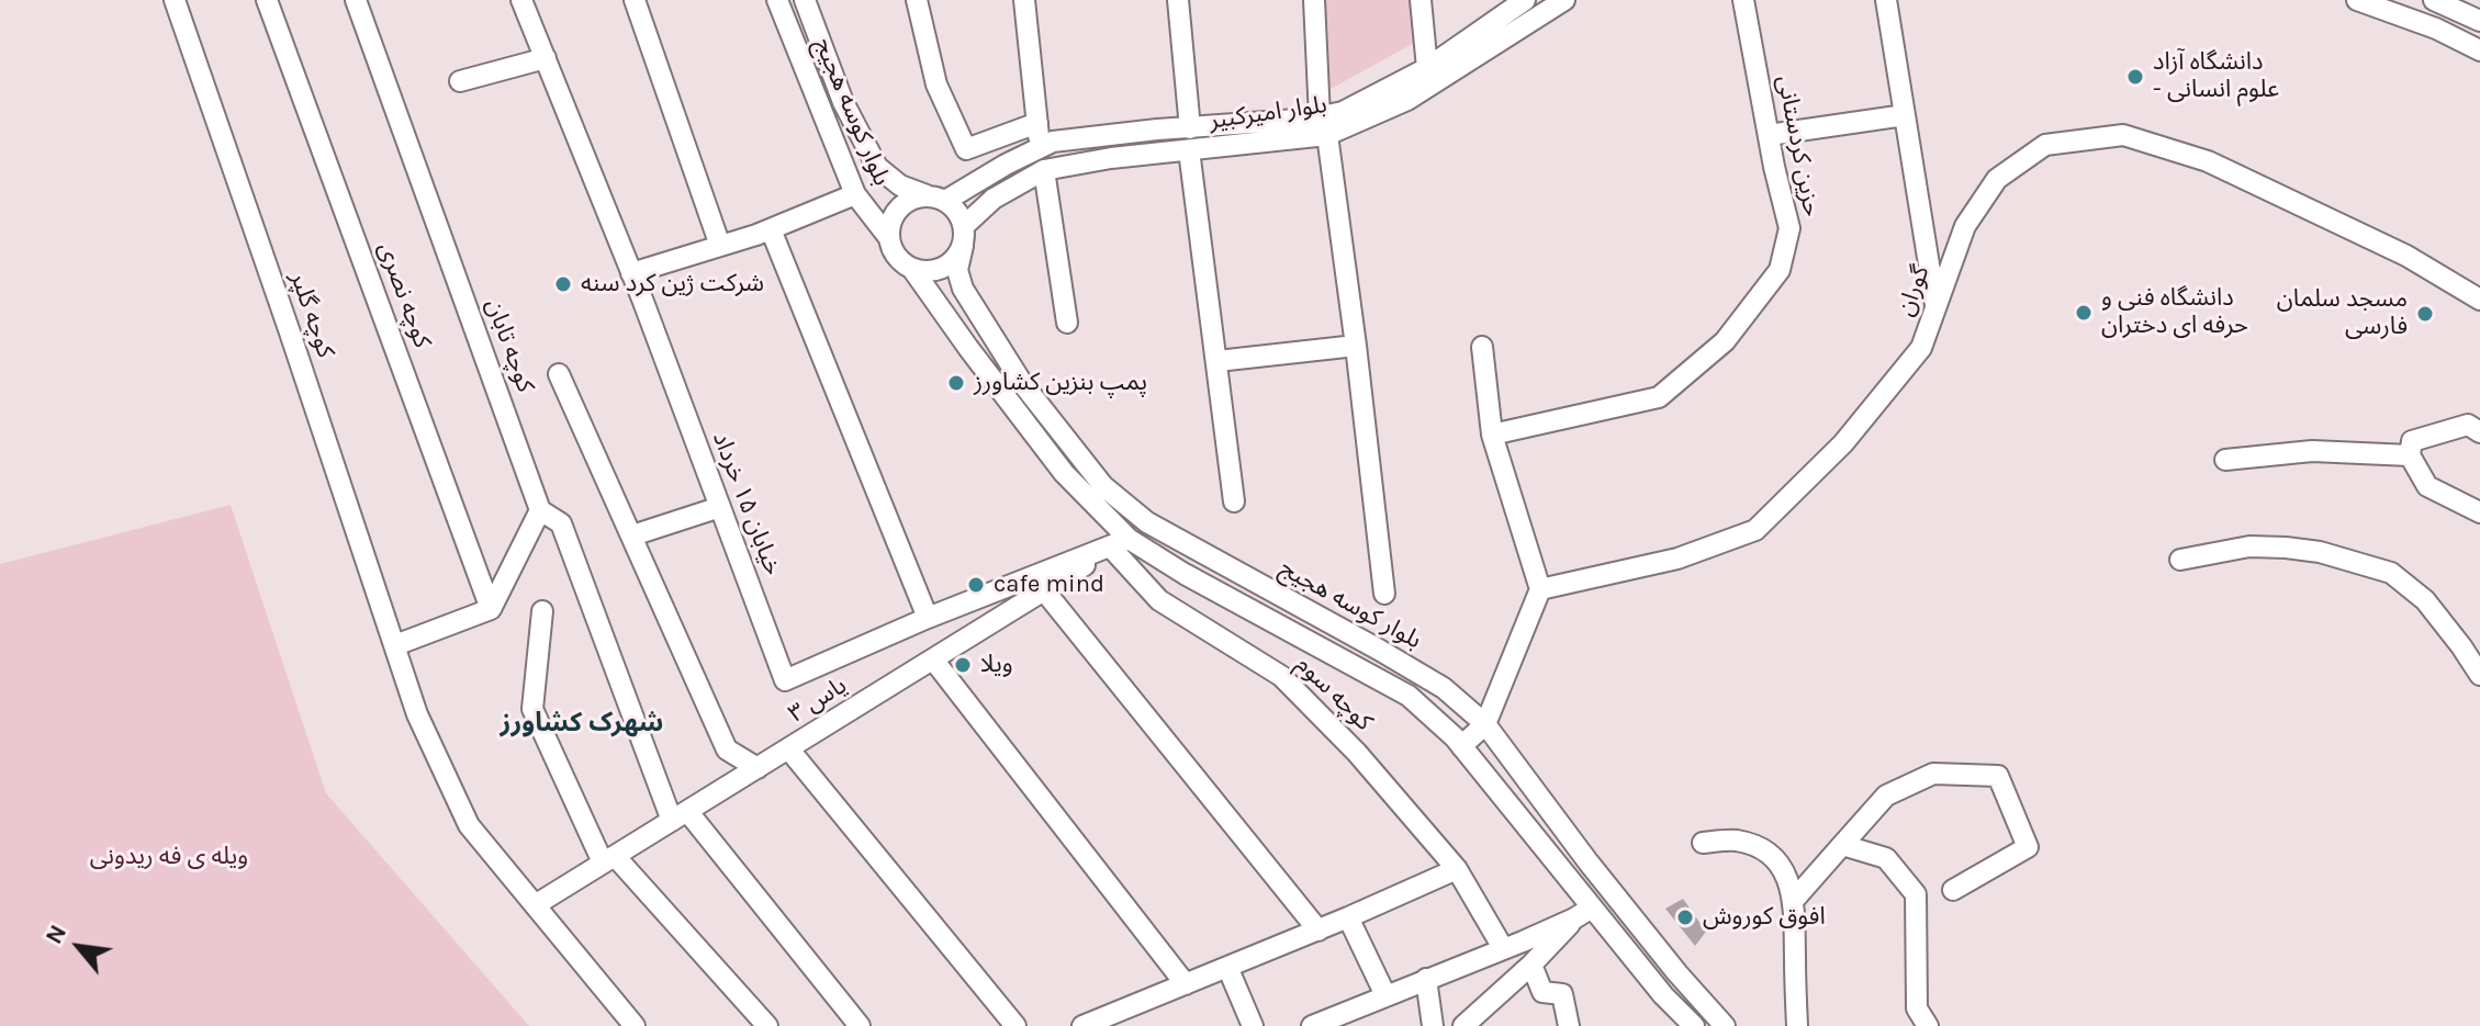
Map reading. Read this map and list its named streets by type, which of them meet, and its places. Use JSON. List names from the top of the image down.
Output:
{
  "streets": {
    "street": [
      "بلوار کوسه هجیج",
      "بلوار امیرکبیر",
      "حزین کردستانی",
      "گوران",
      "کوچه نصری",
      "کوچه گلپر",
      "کوچه تابان",
      "خیابان ۱۵ خرداد",
      "کوچه سوم",
      "یاس ۳"
    ]
  },
  "crossings": [
    ["بلوار کوسه هجیج", "بلوار امیرکبیر"],
    ["کوچه گلپر", "یاس ۳"],
    ["خیابان ۱۵ خرداد", "کوچه سوم"],
    ["خیابان ۱۵ خرداد", "یاس ۳"],
    ["کوچه سوم", "یاس ۳"]
  ],
  "districts": ["شهرک کشاورز"],
  "parks": ["ویله ی فه ریدونی"],
  "places": [
    "دانشگاه آزاد - علوم انسانی",
    "شرکت ژین کرد سنه",
    "دانشگاه فنی و حرفه ای دختران",
    "مسجد سلمان فارسی",
    "پمپ بنزین کشاورز",
    "cafe mind",
    "ویلا",
    "افوق کوروش"
  ],
  "north": "top left"
}
